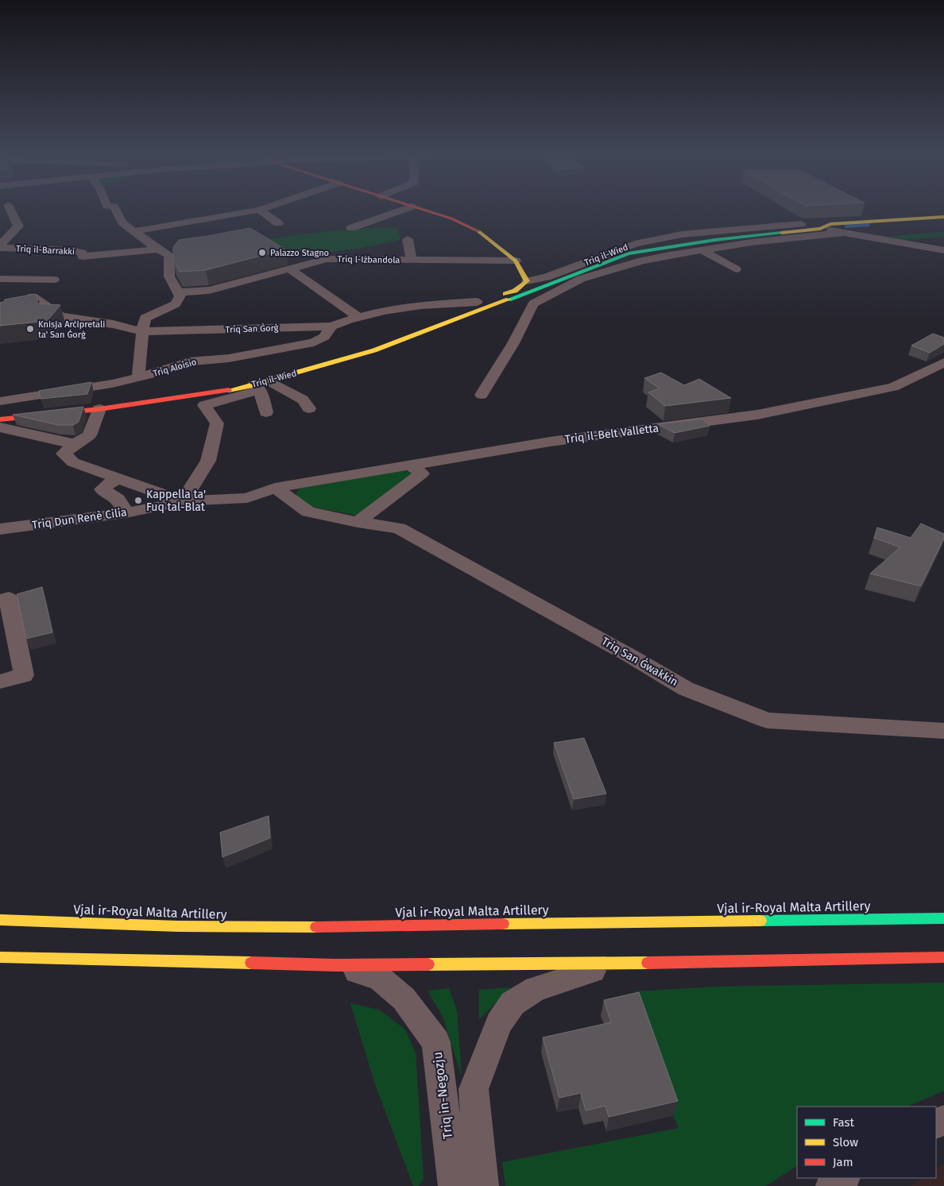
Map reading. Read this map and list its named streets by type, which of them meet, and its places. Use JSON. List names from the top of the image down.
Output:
{
  "streets": {
    "main road": ["Triq il-Wied", "Triq San Ġorġ", "Vjal ir-Royal Malta Artillery"],
    "street": [
      "Triq il-Barrakki",
      "Triq l-Iżbandola",
      "Triq Aloisio",
      "Triq il-Belt Valletta",
      "Triq Dun Renè Cilia",
      "Triq San Ġwakkin",
      "Triq in-Negozju"
    ]
  },
  "crossings": [
    ["Triq il-Wied", "Triq San Ġorġ"],
    ["Triq San Ġorġ", "Triq Aloisio"],
    ["Triq il-Belt Valletta", "Triq Dun Renè Cilia"],
    ["Triq il-Belt Valletta", "Triq San Ġwakkin"],
    ["Triq Dun Renè Cilia", "Triq San Ġwakkin"]
  ],
  "places": ["Palazzo Stagno", "Knisja Arċipretali ta' San Ġorġ", "Kappella ta' Fuq tal-Blat"],
  "legend": ["Fast", "Slow", "Jam"]
}
